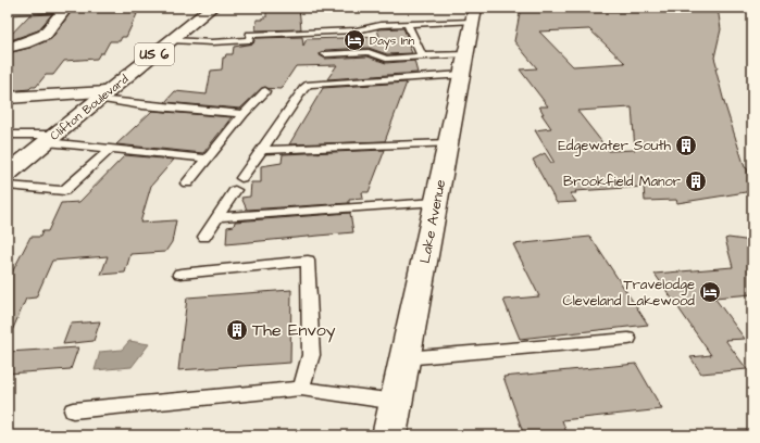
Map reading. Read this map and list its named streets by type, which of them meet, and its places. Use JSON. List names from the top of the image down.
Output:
{
  "streets": {
    "street": ["US 6", "Clifton Boulevard", "Lake Avenue"]
  },
  "places": {
    "hotel": ["Days Inn", "Travelodge Cleveland Lakewood"],
    "building": ["Edgewater South", "Brookfield Manor", "The Envoy"]
  }
}
